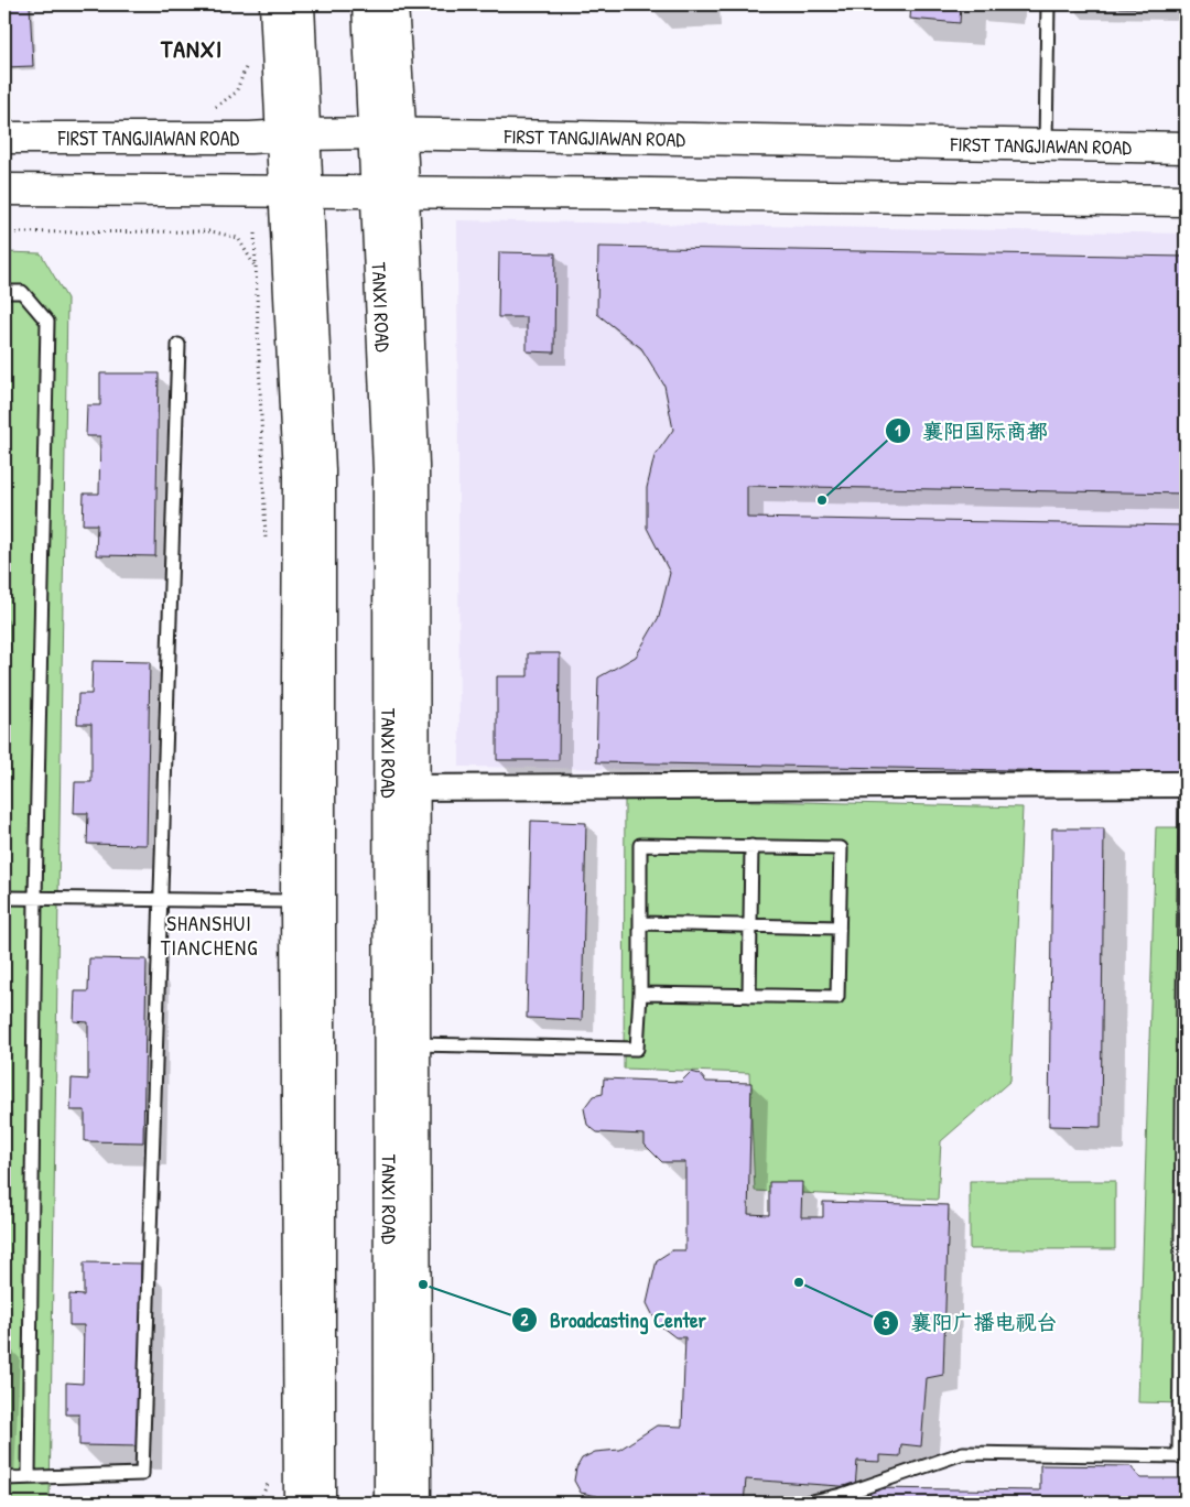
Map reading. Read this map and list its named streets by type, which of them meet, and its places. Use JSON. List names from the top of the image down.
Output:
{
  "streets": {
    "street": ["FIRST TANGJIAWAN ROAD", "TANXI ROAD"]
  },
  "crossings": [
    ["FIRST TANGJIAWAN ROAD", "TANXI ROAD"]
  ],
  "districts": ["TANXI", "SHANSHUI TIANCHENG"],
  "places": ["襄阳国际商都", "襄阳广播电视台", "Broadcasting Center"]
}
